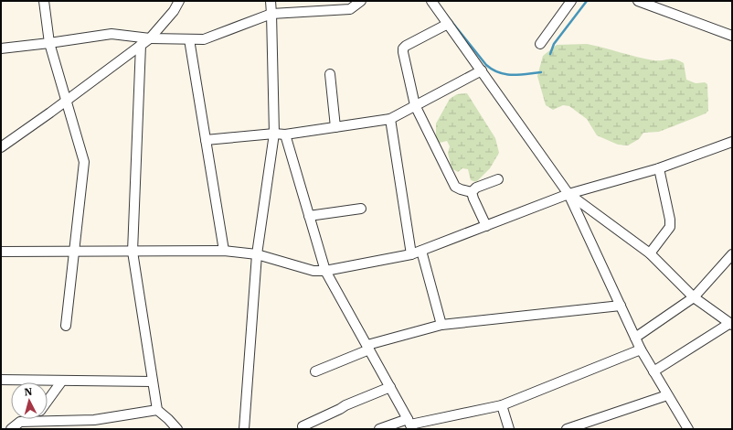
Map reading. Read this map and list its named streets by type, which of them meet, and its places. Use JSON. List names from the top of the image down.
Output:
{
  "north": "top"
}
